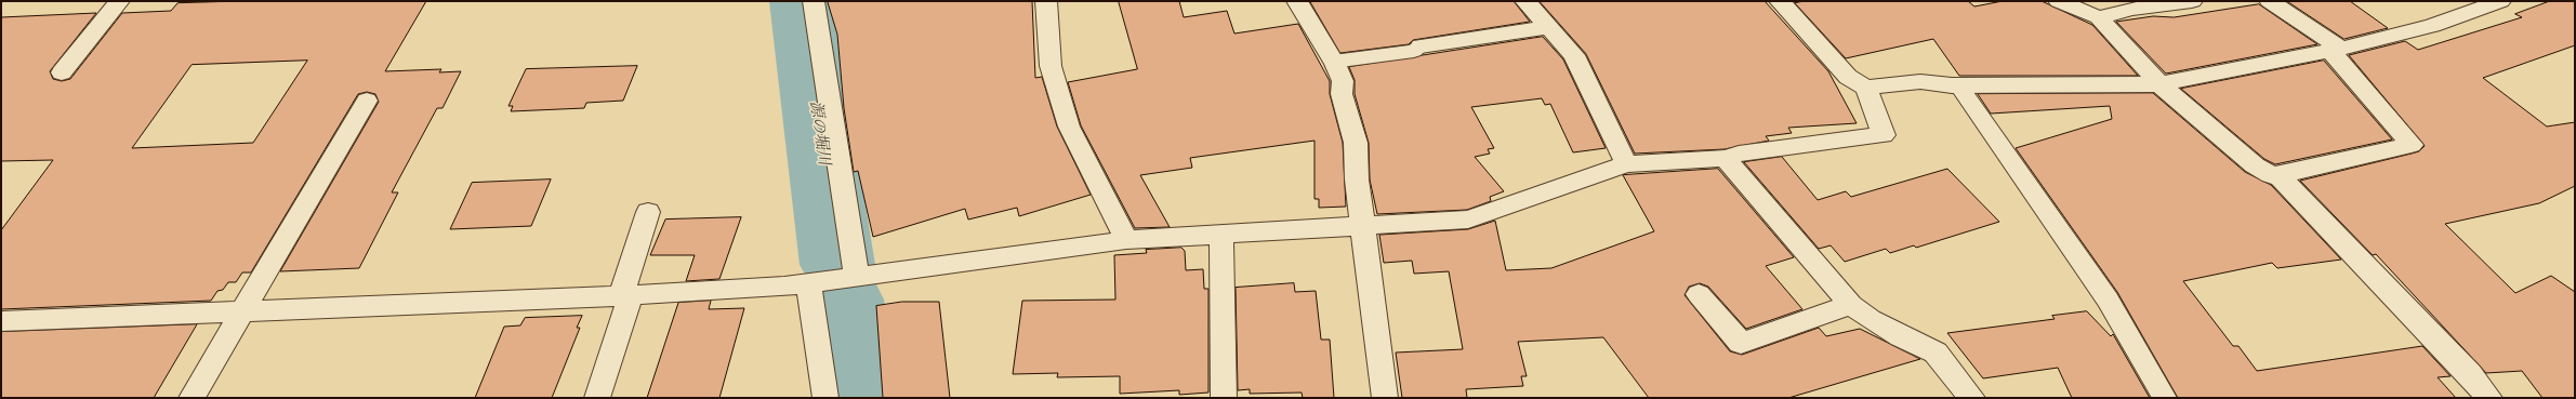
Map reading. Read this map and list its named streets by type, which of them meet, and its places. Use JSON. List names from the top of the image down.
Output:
{
  "water": ["源の堀川"]
}
